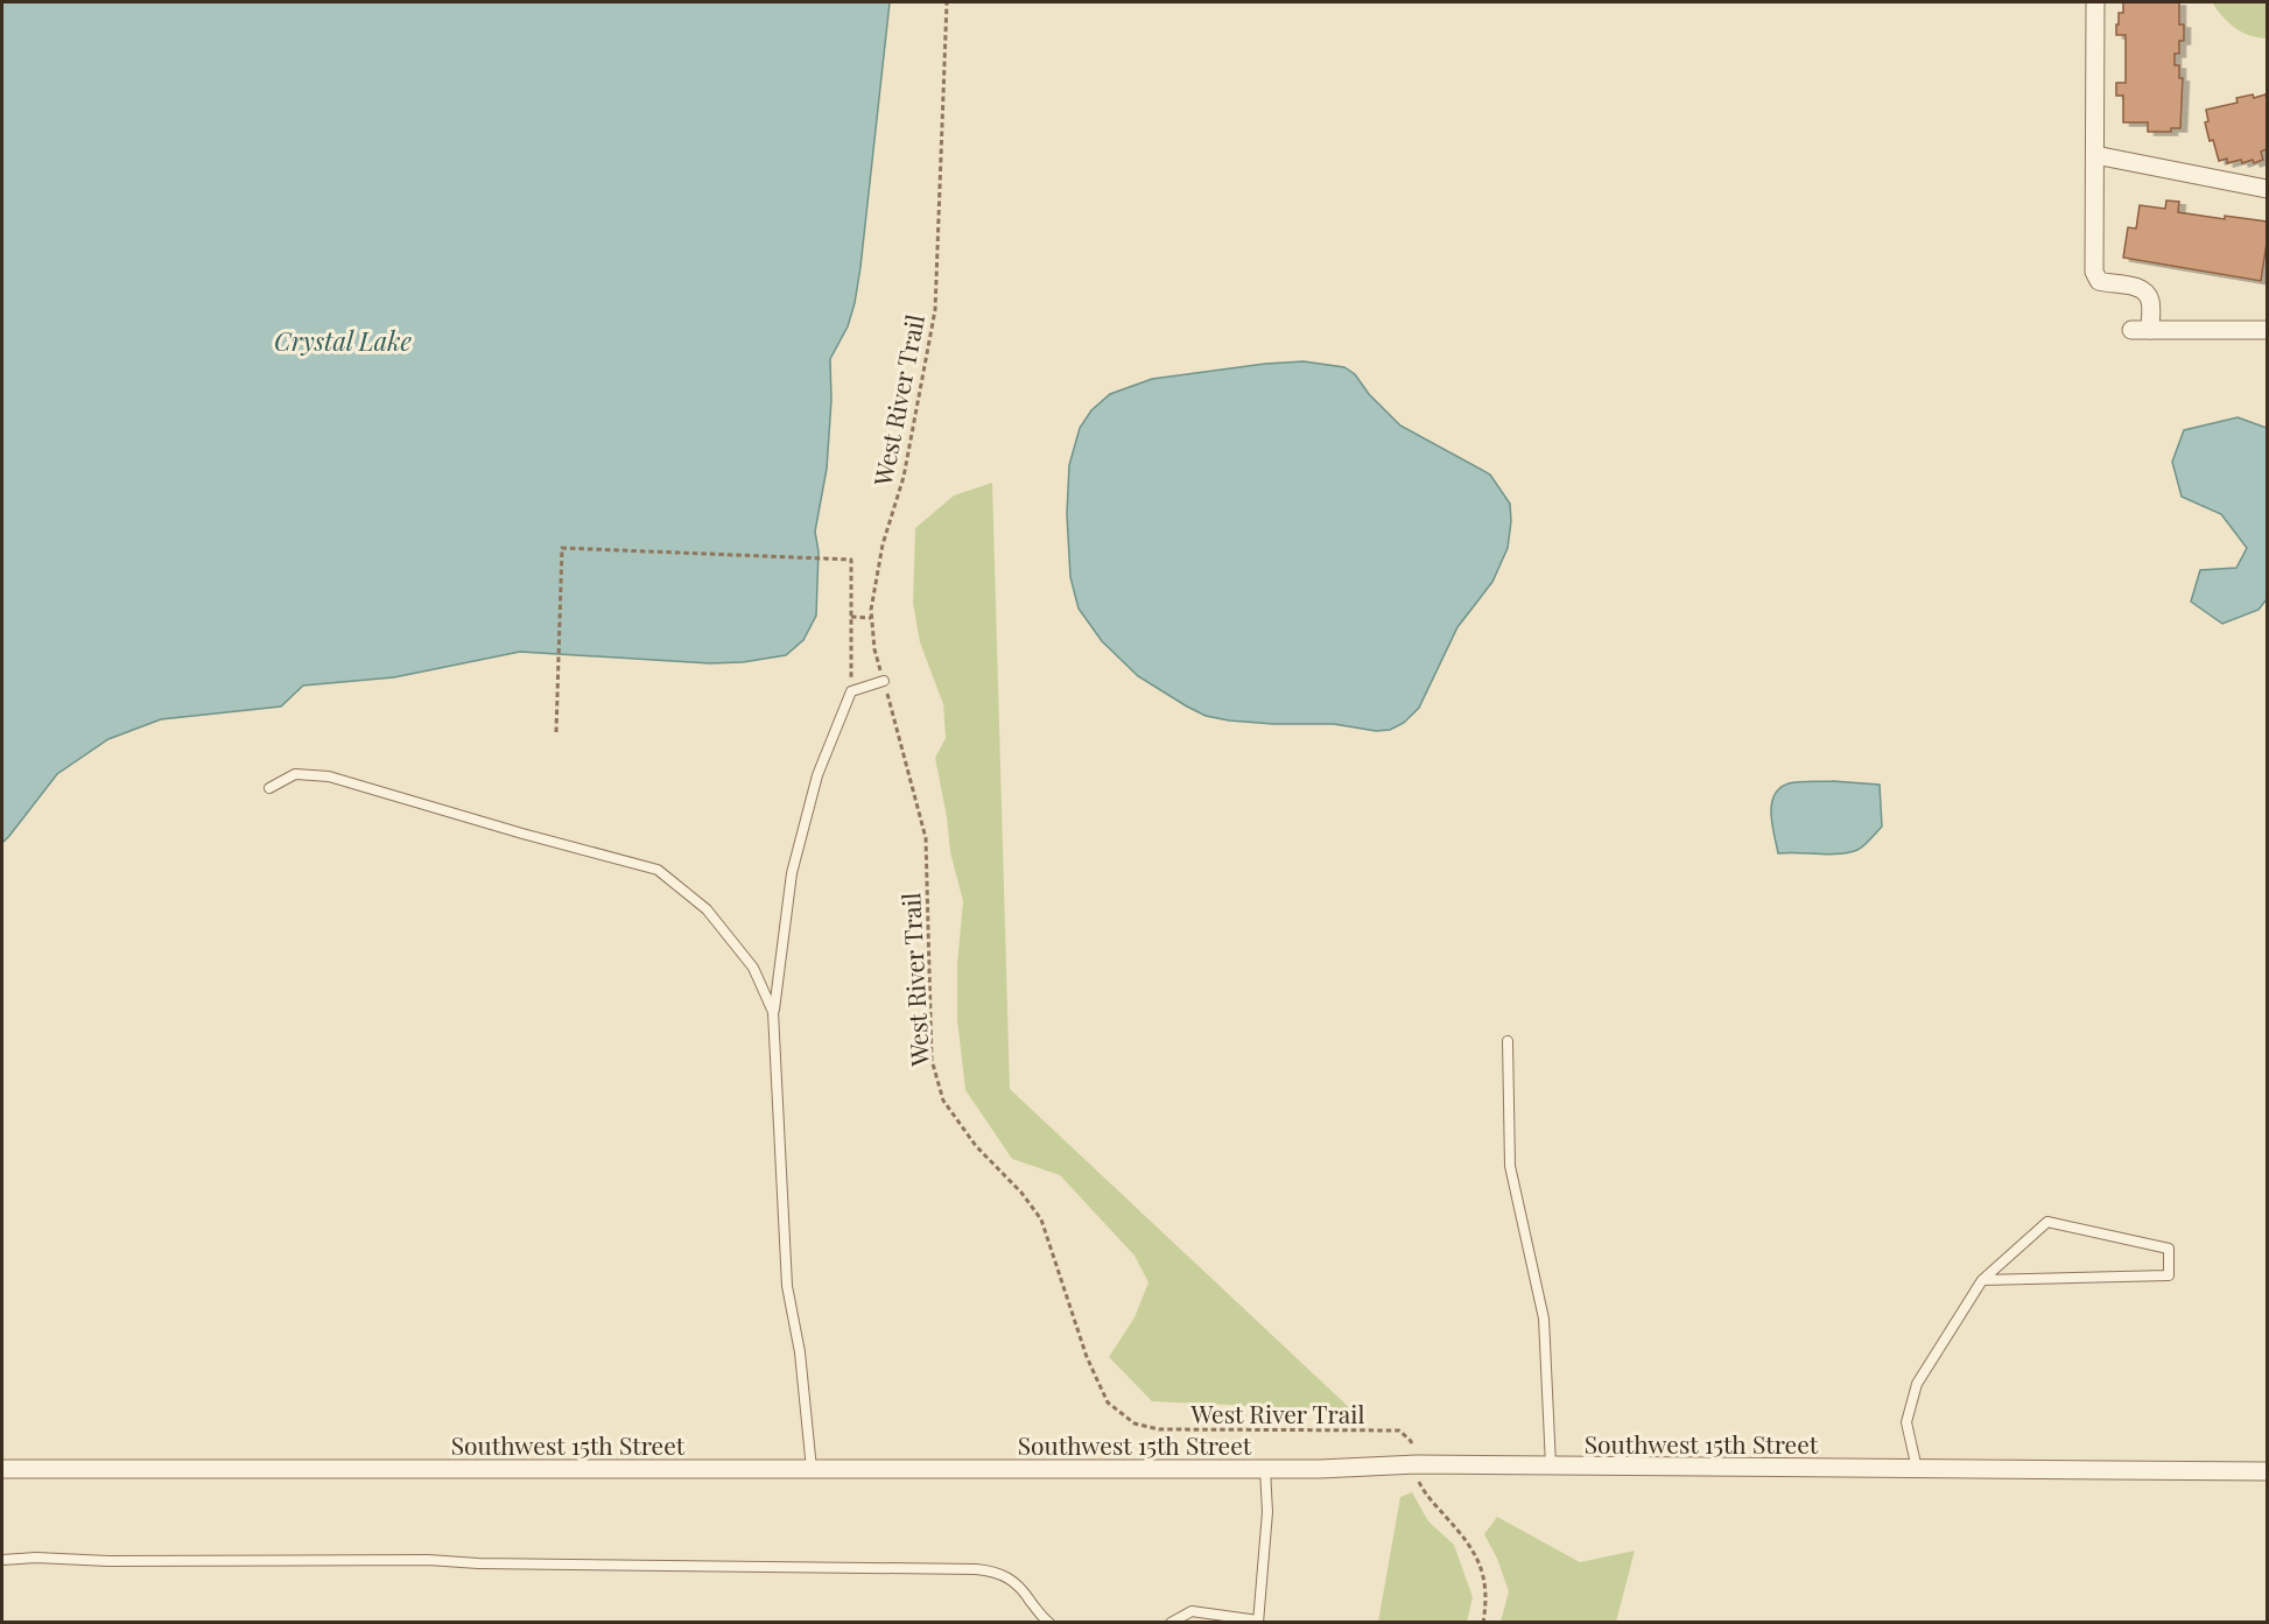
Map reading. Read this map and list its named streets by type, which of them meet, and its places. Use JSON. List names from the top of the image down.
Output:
{
  "streets": {
    "street": ["Southwest 15th Street"],
    "path": ["West River Trail"]
  },
  "crossings": [
    ["West River Trail", "Southwest 15th Street"]
  ],
  "water": ["Crystal Lake"]
}
